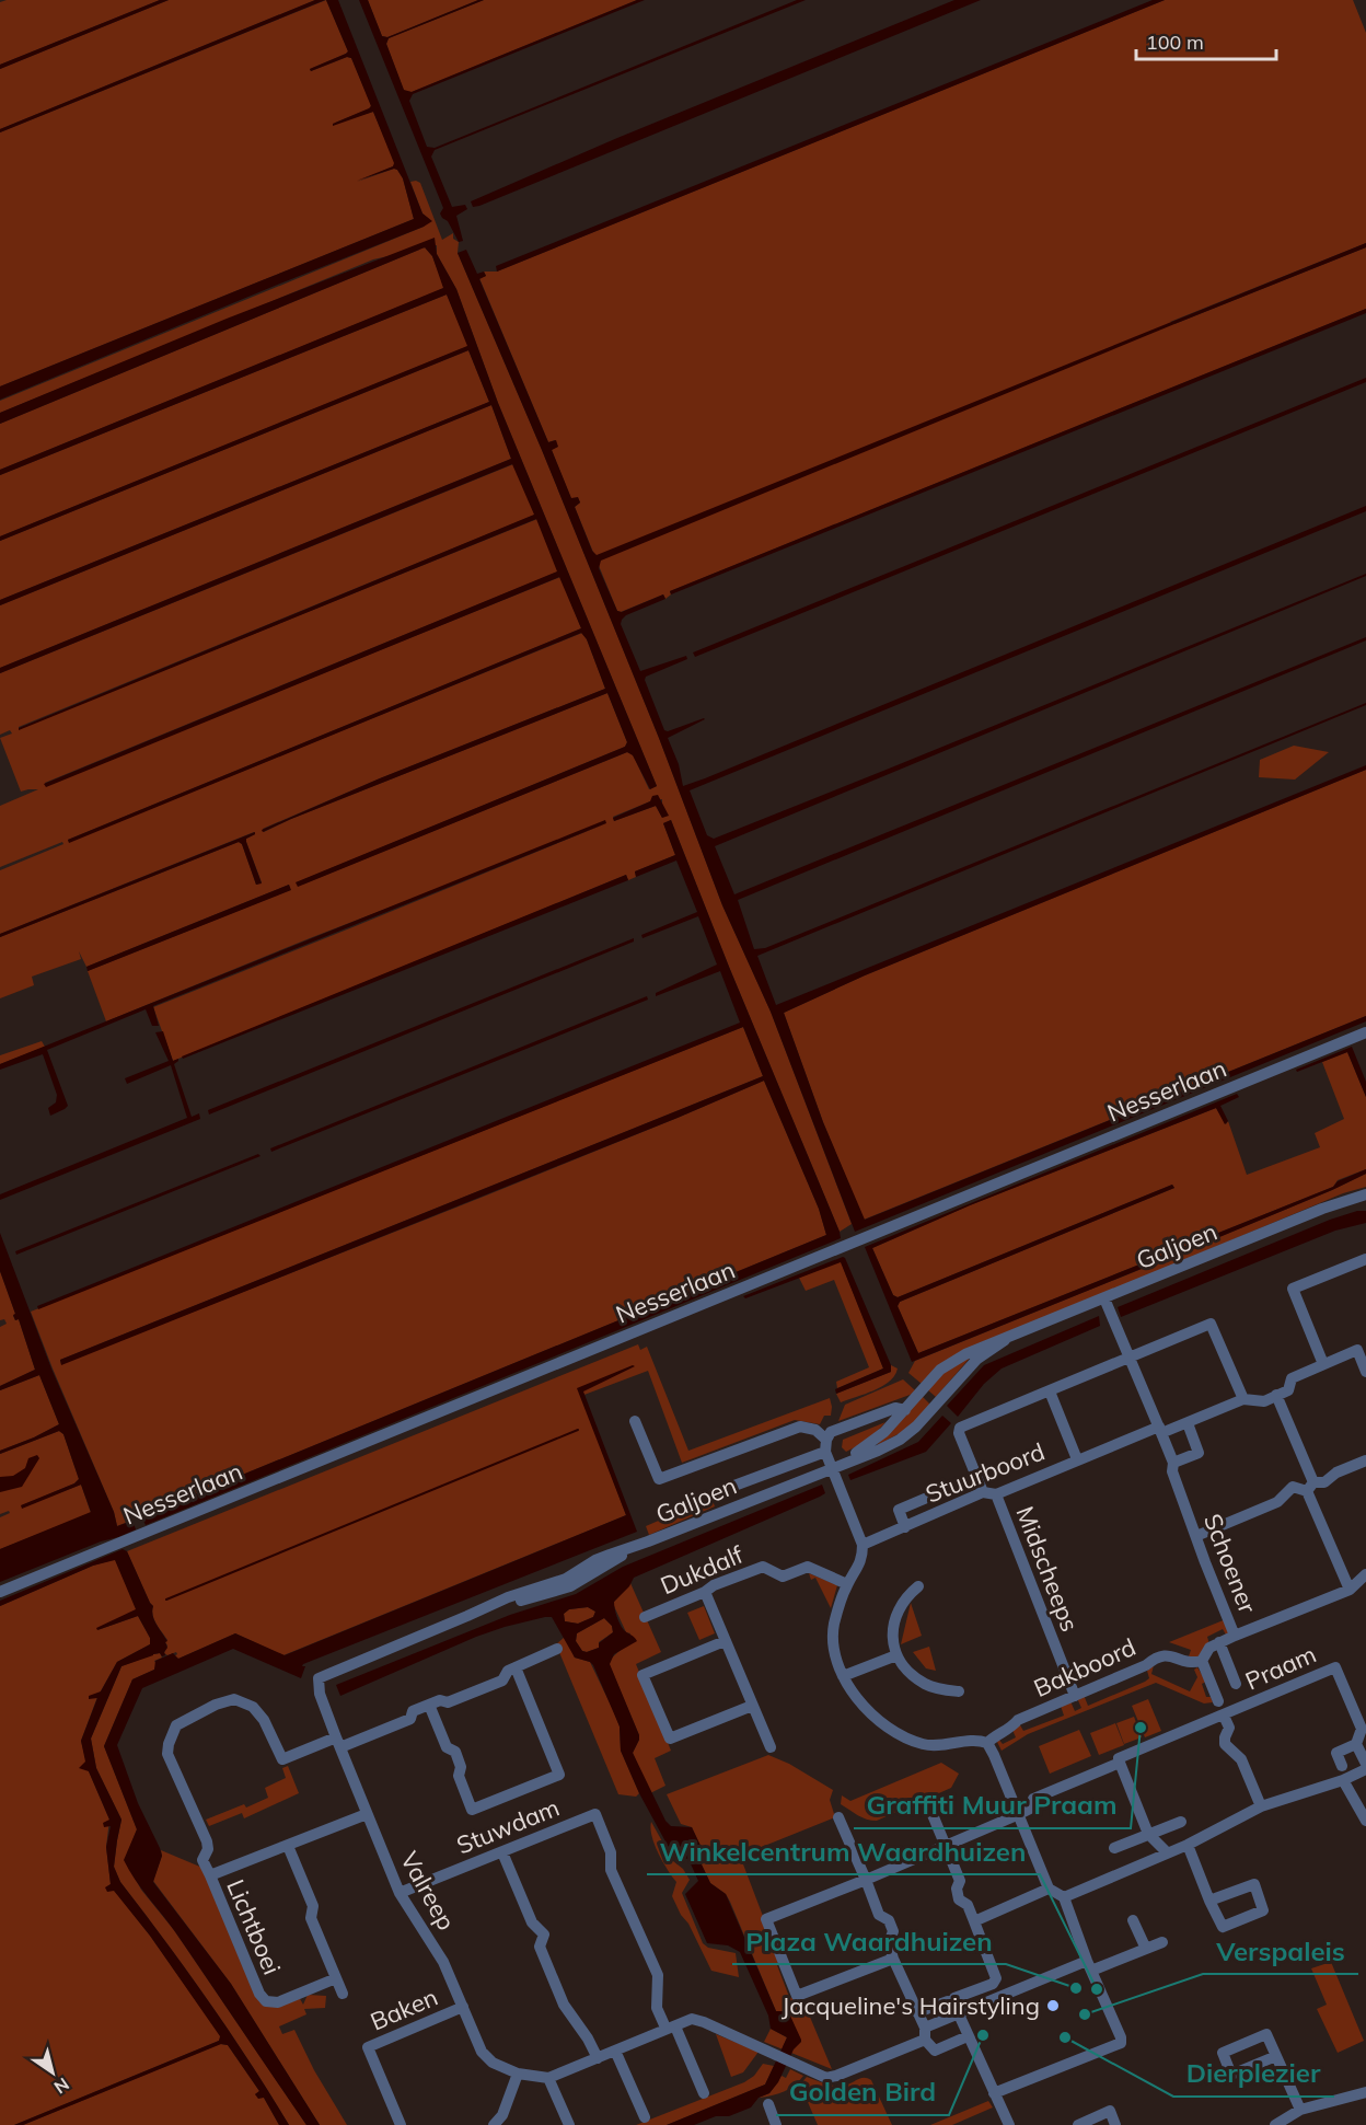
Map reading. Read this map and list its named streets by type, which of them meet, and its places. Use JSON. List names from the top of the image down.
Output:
{
  "streets": {
    "street": [
      "Nesserlaan",
      "Galjoen",
      "Stuurboord",
      "Schoener",
      "Midscheeps",
      "Dukdalf",
      "Bakboord",
      "Praam",
      "Stuwdam",
      "Valreep",
      "Lichtboei",
      "Baken"
    ]
  },
  "crossings": [
    ["Galjoen", "Schoener"],
    ["Galjoen", "Valreep"],
    ["Stuurboord", "Schoener"],
    ["Stuurboord", "Midscheeps"],
    ["Midscheeps", "Bakboord"],
    ["Stuwdam", "Valreep"],
    ["Valreep", "Lichtboei"],
    ["Valreep", "Baken"]
  ],
  "places": [
    "Graffiti Muur Praam",
    "Plaza Waardhuizen",
    "Winkelcentrum Waardhuizen",
    "Jacqueline's Hairstyling",
    "Verspaleis",
    "Golden Bird",
    "Dierplezier"
  ],
  "scale_bar": "100 m",
  "north": "bottom right"
}
